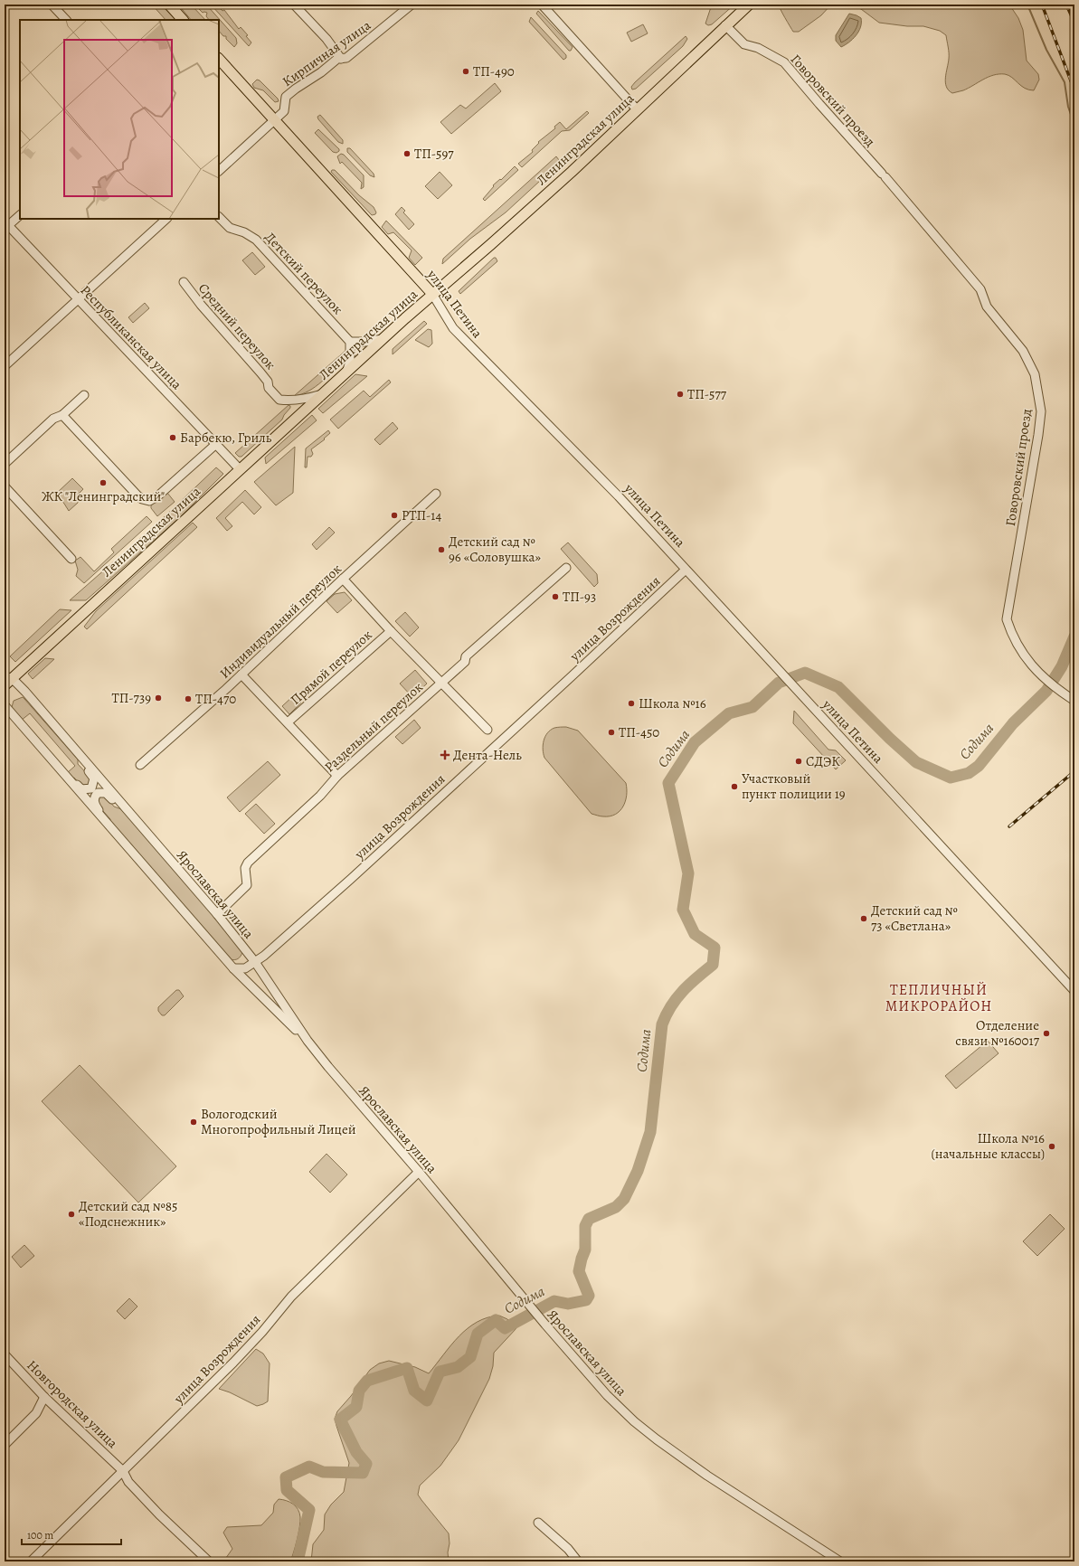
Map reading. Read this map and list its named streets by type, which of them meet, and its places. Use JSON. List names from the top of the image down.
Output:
{
  "streets": {
    "main road": ["Ленинградская улица", "улица Петина"],
    "street": [
      "Кирпичная улица",
      "Говоровский проезд",
      "Детский переулок",
      "Средний переулок",
      "Республиканская улица",
      "улица Возрождения",
      "Индивидуальный переулок",
      "Прямой переулок",
      "Раздельный переулок",
      "Ярославская улица",
      "Новгородская улица"
    ]
  },
  "crossings": [
    ["Кирпичная улица", "улица Петина"],
    ["Говоровский проезд", "Ленинградская улица"],
    ["Ленинградская улица", "улица Петина"],
    ["Ленинградская улица", "Средний переулок"],
    ["Ленинградская улица", "Республиканская улица"],
    ["Ленинградская улица", "Ярославская улица"],
    ["улица Петина", "улица Возрождения"],
    ["улица Возрождения", "Ярославская улица"],
    ["улица Возрождения", "Новгородская улица"],
    ["Раздельный переулок", "Ярославская улица"]
  ],
  "districts": ["ТЕПЛИЧНЫЙ МИКРОРАЙОН"],
  "water": ["Содима"],
  "places": {
    "other": [
      "ТП-490",
      "ТП-597",
      "ТП-577",
      "Барбекю, Гриль",
      "ЖК \"Ленинградский\"",
      "РТП-14",
      "Детский сад № 96 «Соловушка»",
      "ТП-93",
      "ТП-739",
      "ТП-470",
      "Школа №16",
      "ТП-450",
      "СДЭК",
      "Участковый пункт полиции 19",
      "Детский сад № 73 «Светлана»",
      "Отделение связи №160017",
      "Вологодский Многопрофильный Лицей",
      "Школа №16 (начальные классы)",
      "Детский сад №85 «Подснежник»"
    ],
    "health": ["Дента-Нель"]
  },
  "scale_bar": "100 m"
}
